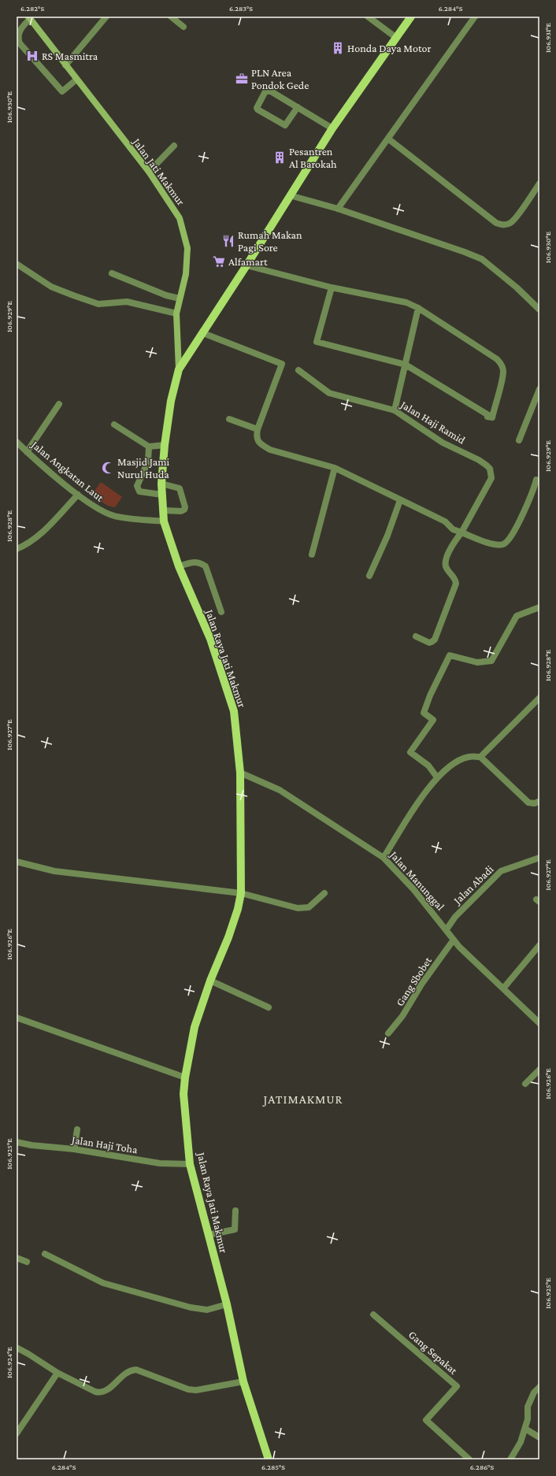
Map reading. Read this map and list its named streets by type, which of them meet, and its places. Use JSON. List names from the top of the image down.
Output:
{
  "streets": {
    "main road": ["Jalan Jati Makmur", "Jalan Raya Jati Makmur"],
    "street": [
      "Jalan Haji Ramid",
      "Jalan Angkatan Laut",
      "Jalan Manunggal",
      "Jalan Abadi",
      "Gang Sbobet",
      "Jalan Haji Toha",
      "Gang Sepakat"
    ]
  },
  "crossings": [
    ["Jalan Jati Makmur", "Jalan Raya Jati Makmur"],
    ["Jalan Angkatan Laut", "Jalan Raya Jati Makmur"],
    ["Jalan Raya Jati Makmur", "Jalan Manunggal"],
    ["Jalan Raya Jati Makmur", "Jalan Haji Toha"],
    ["Jalan Manunggal", "Jalan Abadi"],
    ["Jalan Manunggal", "Gang Sbobet"]
  ],
  "districts": ["JATIMAKMUR"],
  "places": {
    "building": ["Honda Daya Motor", "Pesantren Al Barokah"],
    "hospital": ["RS Masmitra"],
    "office": ["PLN Area Pondok Gede"],
    "restaurant": ["Rumah Makan Pagi Sore"],
    "supermarket": ["Alfamart"],
    "mosque": ["Masjid Jami Nurul Huda"]
  },
  "coordinates": [
    "6.282°S",
    "6.283°S",
    "6.284°S",
    "106.931°E",
    "106.930°E",
    "106.929°E",
    "106.928°E",
    "106.927°E",
    "106.926°E",
    "106.925°E",
    "106.924°E",
    "6.285°S",
    "6.286°S"
  ]
}
